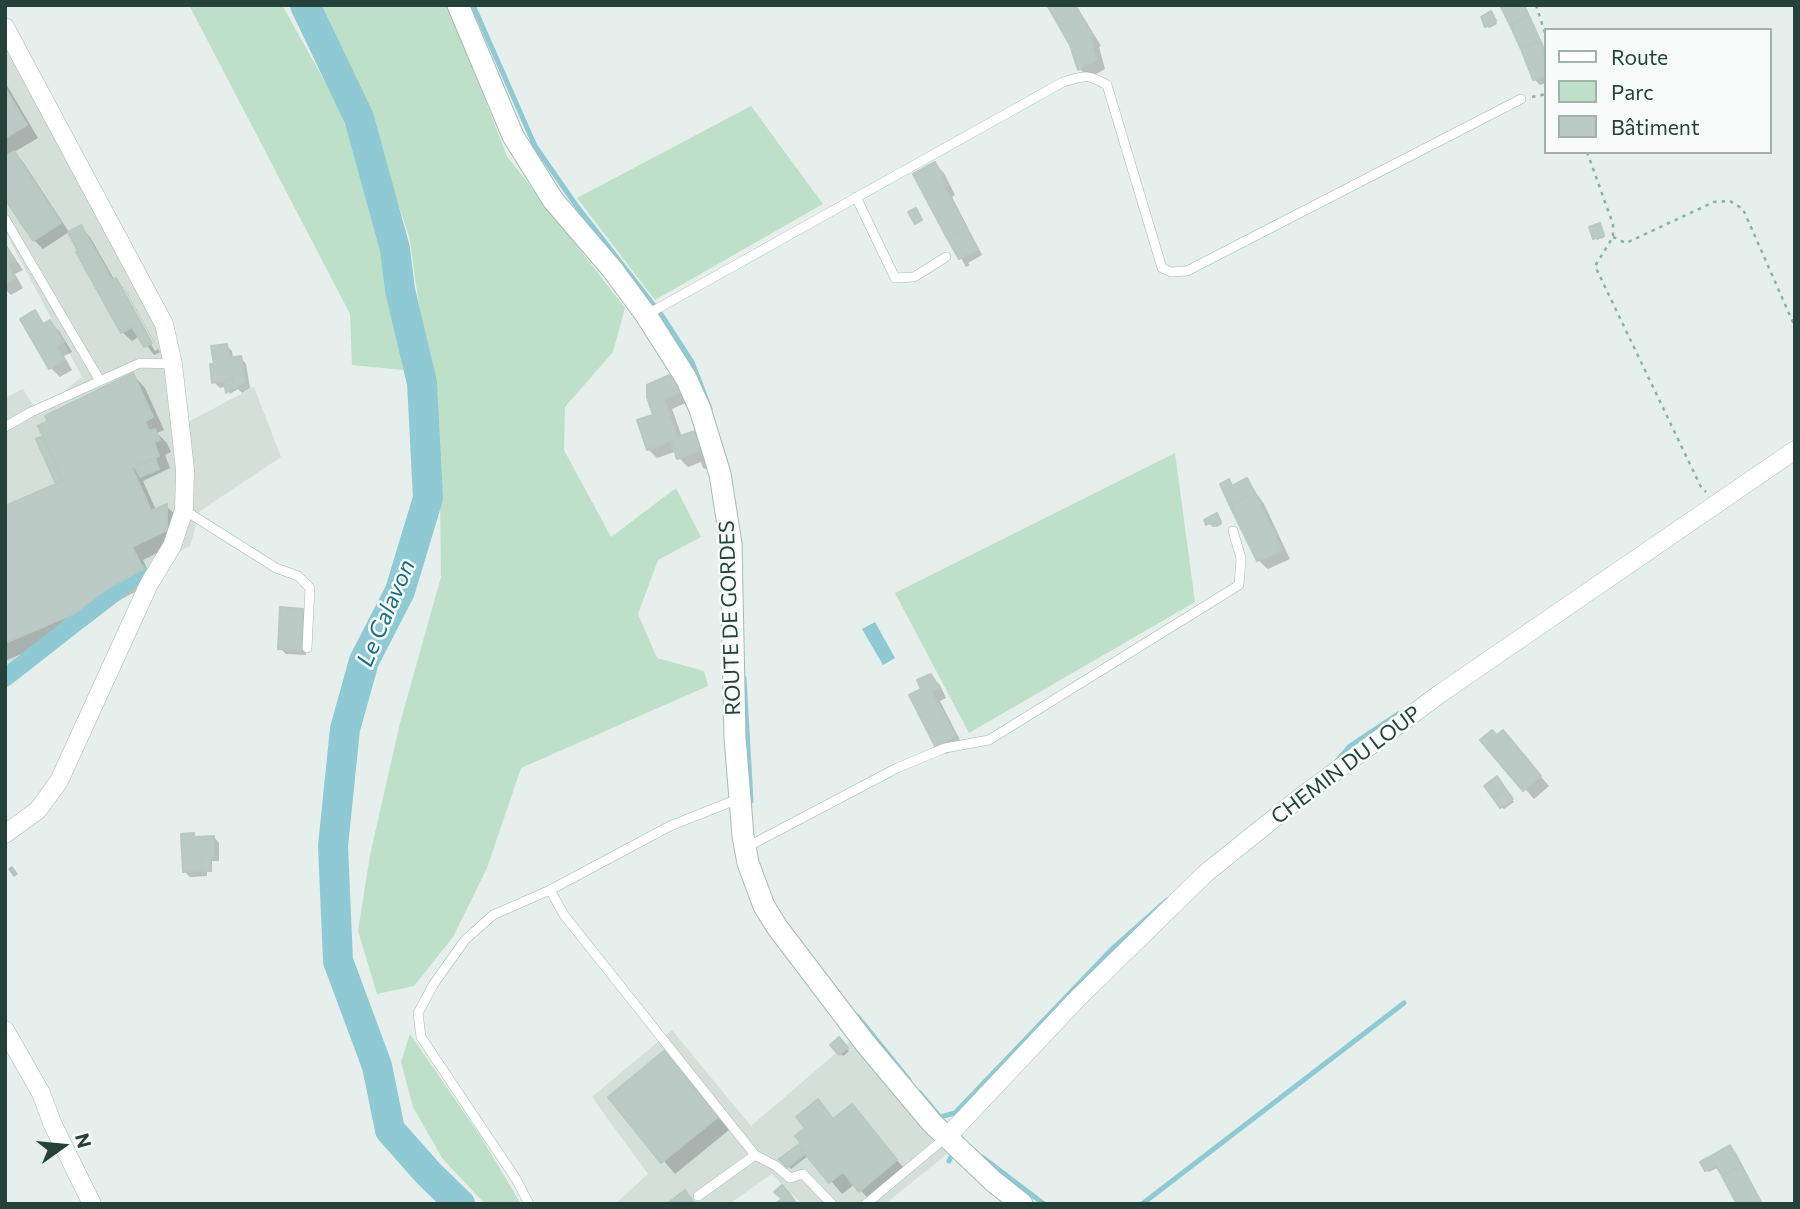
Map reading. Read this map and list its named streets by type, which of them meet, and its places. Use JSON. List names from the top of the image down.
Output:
{
  "streets": {
    "street": ["ROUTE DE GORDES", "CHEMIN DU LOUP"]
  },
  "crossings": [
    ["ROUTE DE GORDES", "CHEMIN DU LOUP"]
  ],
  "water": ["Le Calavon"],
  "legend": ["Route", "Parc", "Bâtiment"],
  "north": "right"
}
